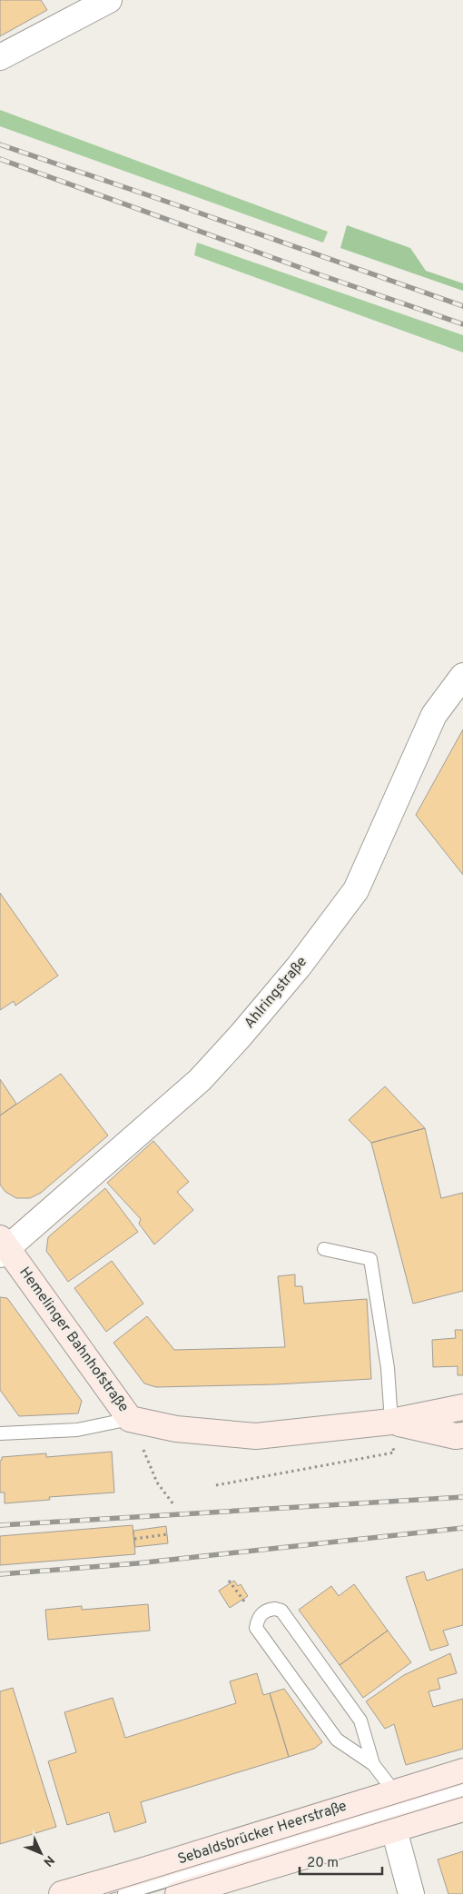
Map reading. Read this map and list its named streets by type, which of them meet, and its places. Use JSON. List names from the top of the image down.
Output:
{
  "streets": {
    "main road": ["Hemelinger Bahnhofstraße", "Sebaldsbrücker Heerstraße"],
    "street": ["Ahlringstraße"]
  },
  "crossings": [
    ["Ahlringstraße", "Hemelinger Bahnhofstraße"]
  ],
  "scale_bar": "20 m",
  "north": "bottom right"
}
